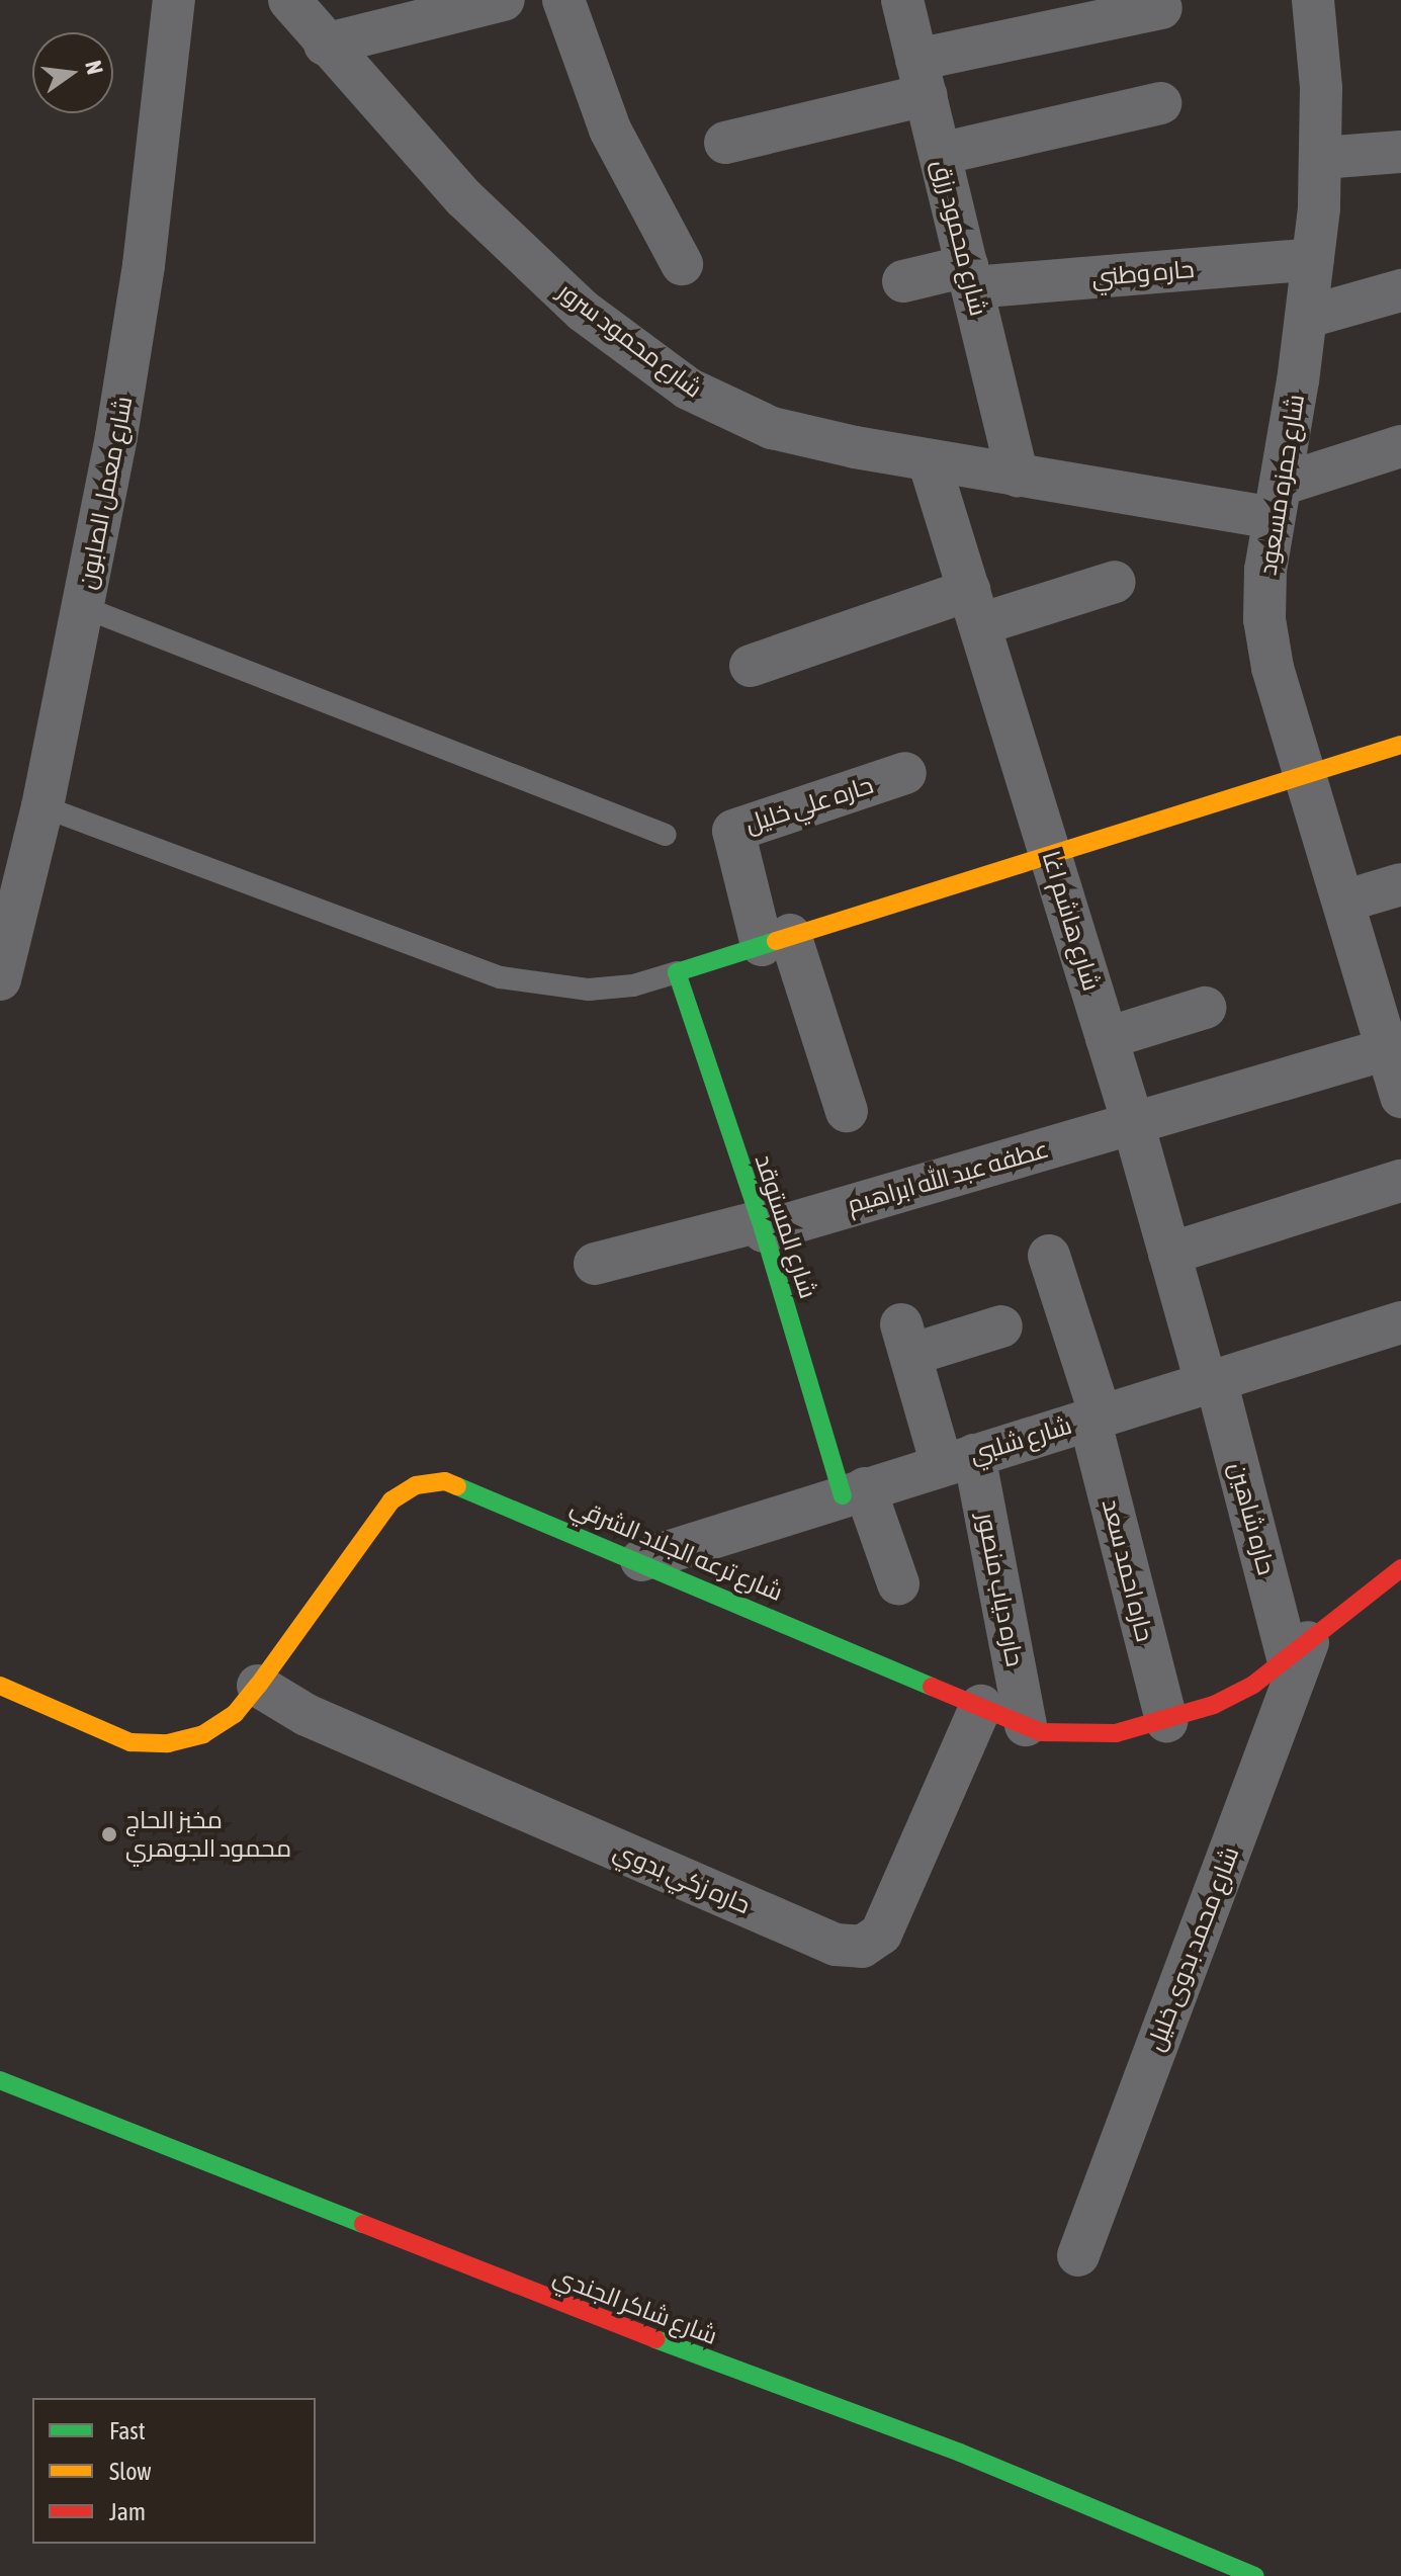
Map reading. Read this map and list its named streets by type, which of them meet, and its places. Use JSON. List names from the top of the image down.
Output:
{
  "streets": {
    "street": [
      "شارع محمود رزق",
      "حاره وطني",
      "شارع محمود سرور",
      "شارع حمزه مسعود",
      "شارع معمل الصابون",
      "حاره علي خليل",
      "شارع هاشم اغا",
      "عطفه عبد الله ابراهيم",
      "شارع المستوقد",
      "شارع شلبي",
      "حاره شاهين",
      "شارع ترعه الجلاد الشرقي",
      "حاره احمد سعد",
      "حاره دياب منصور",
      "حاره زكي بدوي",
      "شارع محمد بدوى خليل",
      "شارع شاكر الجندي"
    ]
  },
  "crossings": [
    ["شارع محمود رزق", "حاره وطني"],
    ["شارع محمود رزق", "شارع محمود سرور"],
    ["حاره وطني", "شارع حمزه مسعود"],
    ["شارع محمود سرور", "شارع حمزه مسعود"],
    ["شارع محمود سرور", "شارع هاشم اغا"],
    ["شارع حمزه مسعود", "عطفه عبد الله ابراهيم"],
    ["شارع هاشم اغا", "عطفه عبد الله ابراهيم"],
    ["شارع هاشم اغا", "شارع شلبي"],
    ["شارع هاشم اغا", "حاره شاهين"],
    ["عطفه عبد الله ابراهيم", "شارع المستوقد"],
    ["شارع المستوقد", "شارع شلبي"],
    ["شارع شلبي", "حاره شاهين"],
    ["شارع شلبي", "شارع ترعه الجلاد الشرقي"],
    ["شارع شلبي", "حاره احمد سعد"],
    ["شارع شلبي", "حاره دياب منصور"],
    ["حاره شاهين", "شارع ترعه الجلاد الشرقي"],
    ["حاره شاهين", "شارع محمد بدوى خليل"],
    ["شارع ترعه الجلاد الشرقي", "حاره احمد سعد"],
    ["شارع ترعه الجلاد الشرقي", "حاره دياب منصور"],
    ["شارع ترعه الجلاد الشرقي", "حاره زكي بدوي"],
    ["شارع ترعه الجلاد الشرقي", "شارع محمد بدوى خليل"]
  ],
  "places": ["مخبز الحاج محمود الجوهري"],
  "legend": ["Fast", "Slow", "Jam"],
  "north": "right"
}
